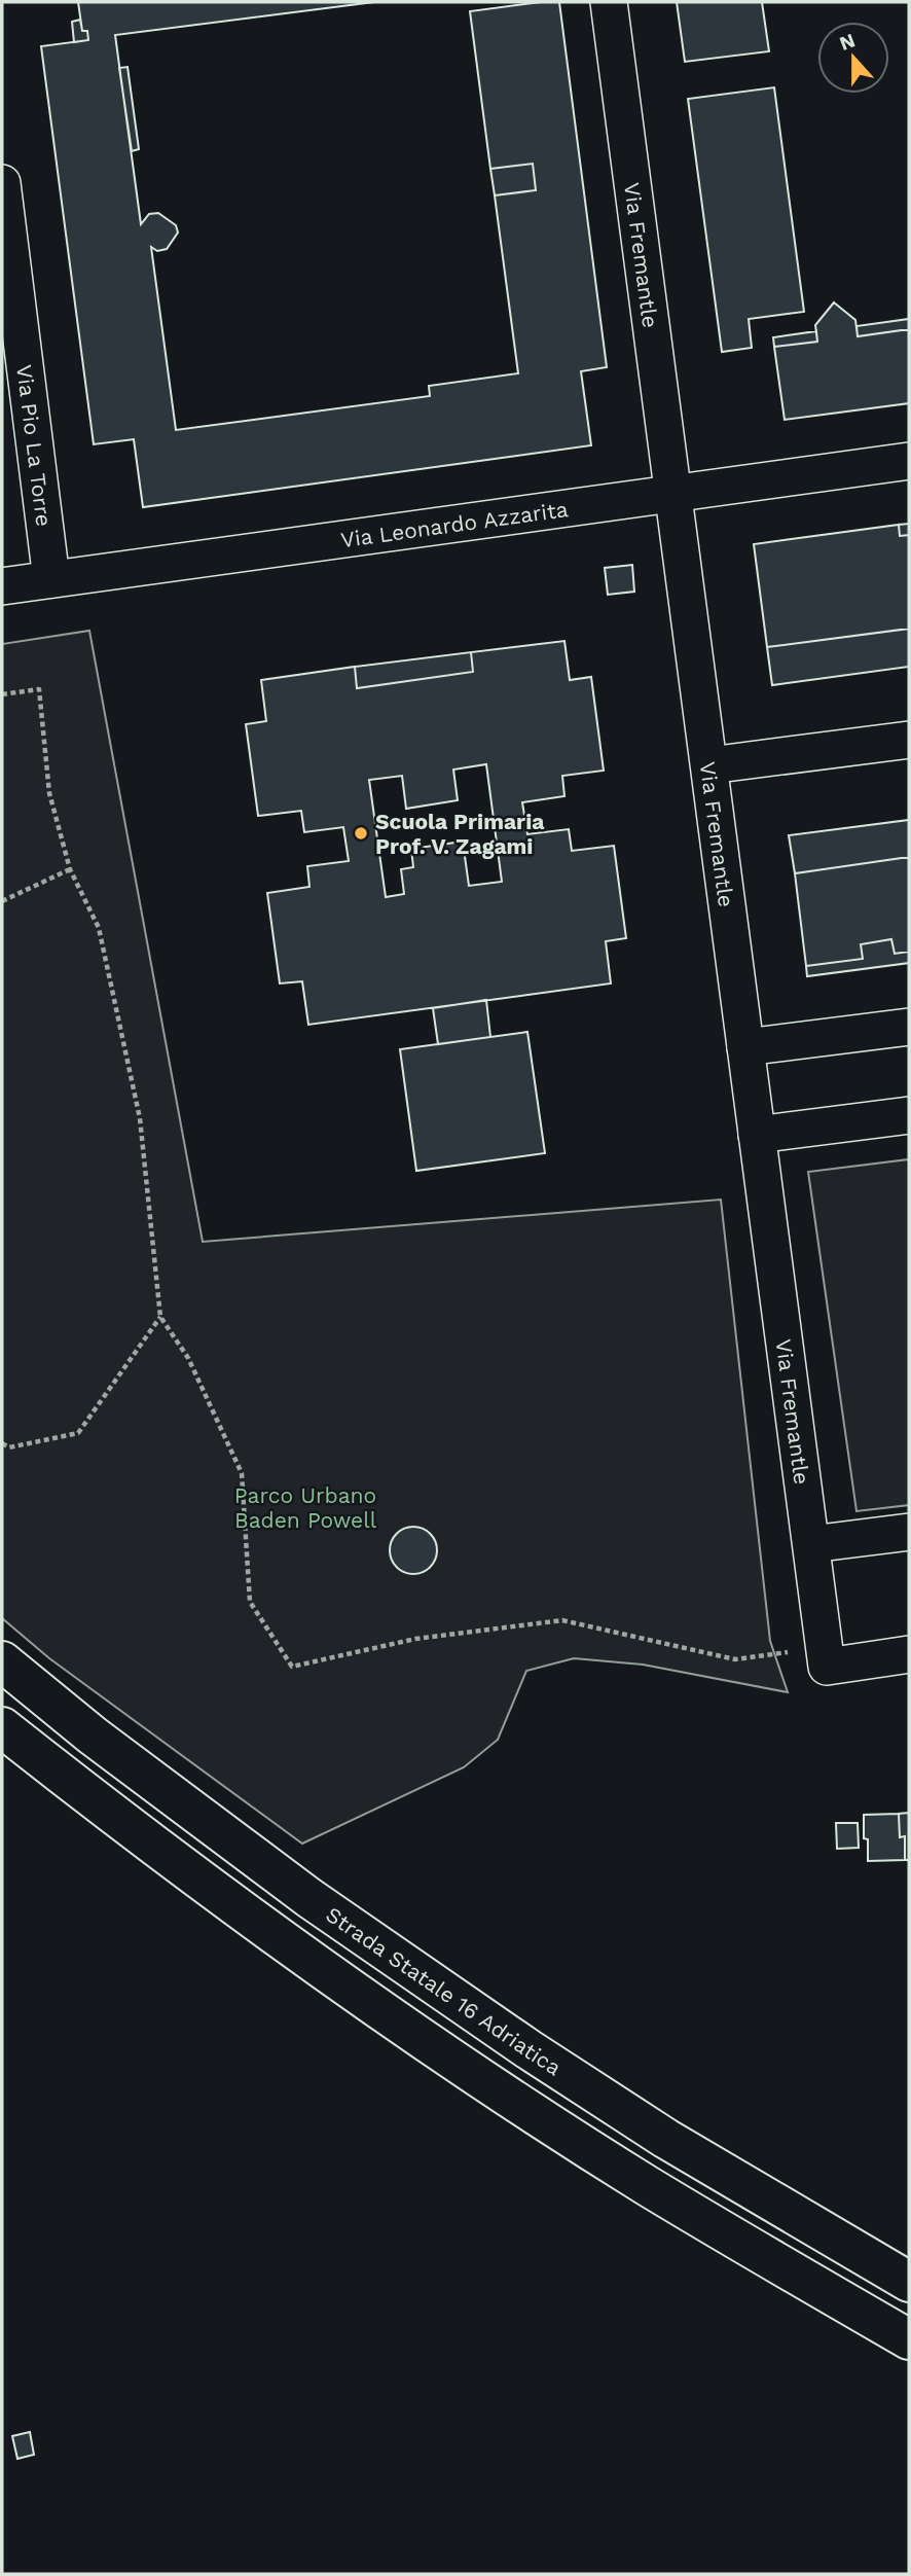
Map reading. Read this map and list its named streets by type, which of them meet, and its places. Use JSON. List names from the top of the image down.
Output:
{
  "streets": {
    "highway": ["Strada Statale 16 Adriatica"],
    "street": ["Via Fremantle", "Via Pio La Torre", "Via Leonardo Azzarita"]
  },
  "crossings": [
    ["Via Fremantle", "Via Leonardo Azzarita"],
    ["Via Pio La Torre", "Via Leonardo Azzarita"]
  ],
  "parks": ["Parco Urbano Baden Powell"],
  "places": ["Scuola Primaria Prof. V. Zagami"],
  "north": "top"
}
